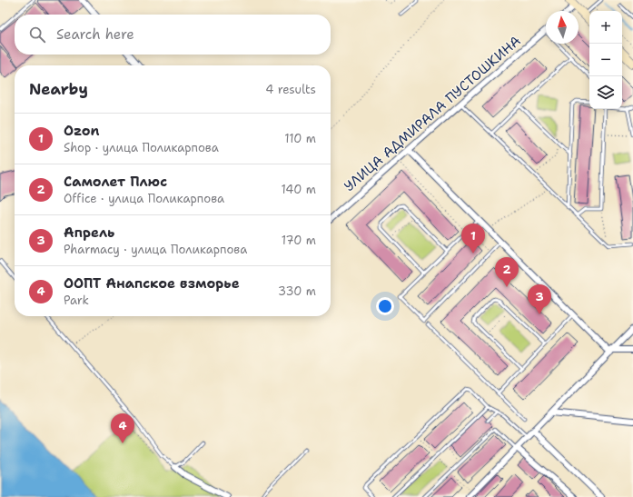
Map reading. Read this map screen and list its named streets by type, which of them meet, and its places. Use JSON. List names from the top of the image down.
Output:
{
  "streets": {
    "street": ["УЛИЦА АДМИРАЛА ПУСТОШКИНА"]
  },
  "north": "top",
  "page": {
    "map_buttons": ["+", "−"],
    "search": "Search here",
    "heading": ["Nearby", "4 results"],
    "list": [
      {
        "mark": "1",
        "name": "Ozon",
        "note": "Shop · улица Поликарпова",
        "value": "110 m"
      },
      {
        "mark": "2",
        "name": "Самолет Плюс",
        "note": "Office · улица Поликарпова",
        "value": "140 m"
      },
      {
        "mark": "3",
        "name": "Апрель",
        "note": "Pharmacy · улица Поликарпова",
        "value": "170 m"
      },
      {
        "mark": "4",
        "name": "ООПТ Анапское взморье",
        "note": "Park",
        "value": "330 m"
      }
    ],
    "pins": [
      "1",
      "2",
      "3",
      "4"
    ]
  }
}
